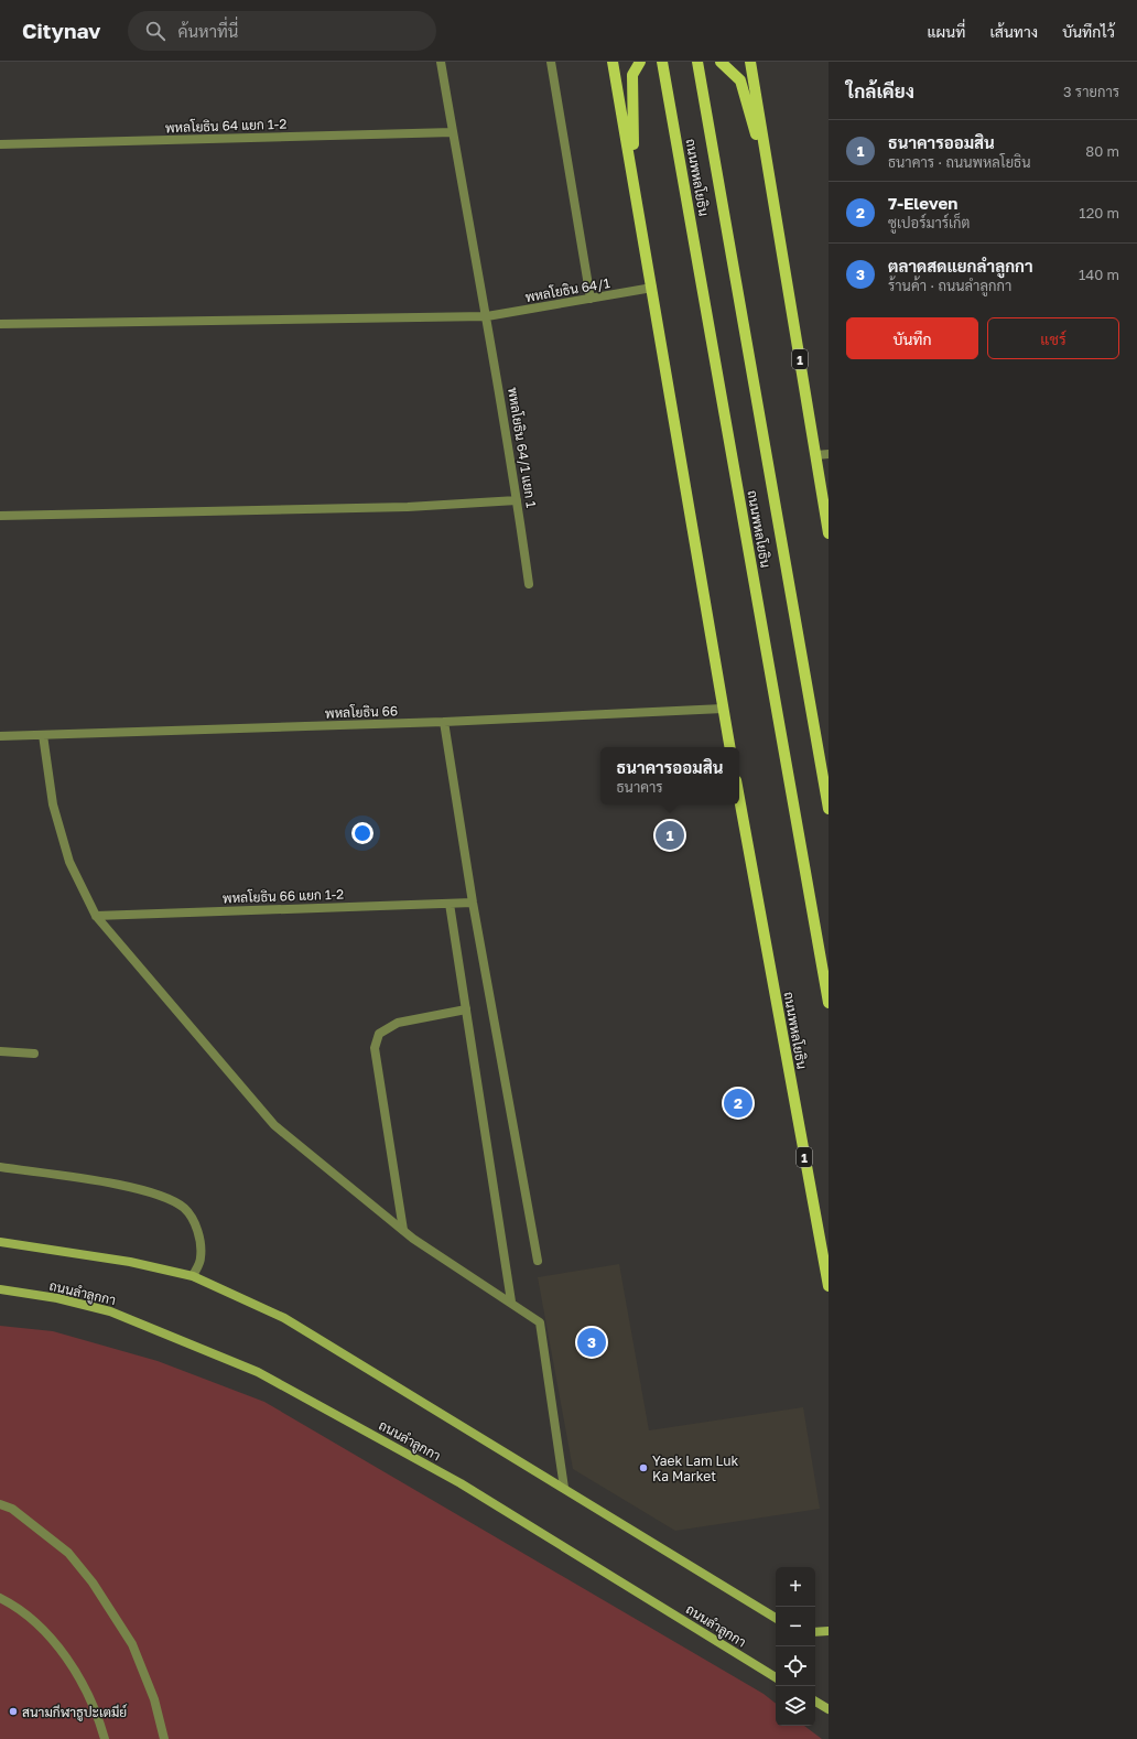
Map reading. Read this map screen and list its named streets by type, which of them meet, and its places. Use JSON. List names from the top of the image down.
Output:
{
  "streets": {
    "main road": ["ถนนพหลโยธิน", "1", "ถนนลำลูกกา"],
    "street": [
      "พหลโยธิน 64 แยก 1-2",
      "พหลโยธิน 64/1",
      "พหลโยธิน 64/1 แยก 1",
      "พหลโยธิน 66",
      "พหลโยธิน 66 แยก 1-2"
    ]
  },
  "crossings": [
    ["พหลโยธิน 64 แยก 1-2", "พหลโยธิน 64/1 แยก 1"],
    ["พหลโยธิน 64/1", "พหลโยธิน 64/1 แยก 1"]
  ],
  "places": ["Yaek Lam Luk Ka Market", "สนามกีฬาธูปะเตมีย์"],
  "page": {
    "header": "Citynav",
    "search": "ค้นหาที่นี่",
    "nav": ["แผนที่", "เส้นทาง", "บันทึกไว้"],
    "heading": ["ใกล้เคียง", "3 รายการ"],
    "list": [
      {
        "mark": "1",
        "name": "ธนาคารออมสิน",
        "note": "ธนาคาร · ถนนพหลโยธิน",
        "value": "80 m"
      },
      {
        "mark": "2",
        "name": "7-Eleven",
        "note": "ซูเปอร์มาร์เก็ต",
        "value": "120 m"
      },
      {
        "mark": "3",
        "name": "ตลาดสดแยกลำลูกกา",
        "note": "ร้านค้า · ถนนลำลูกกา",
        "value": "140 m"
      }
    ],
    "buttons": ["บันทึก", "แชร์"],
    "popup": ["ธนาคารออมสิน", "ธนาคาร"],
    "pins": ["1", "2", "3"],
    "map_buttons": ["+", "−"]
  }
}
